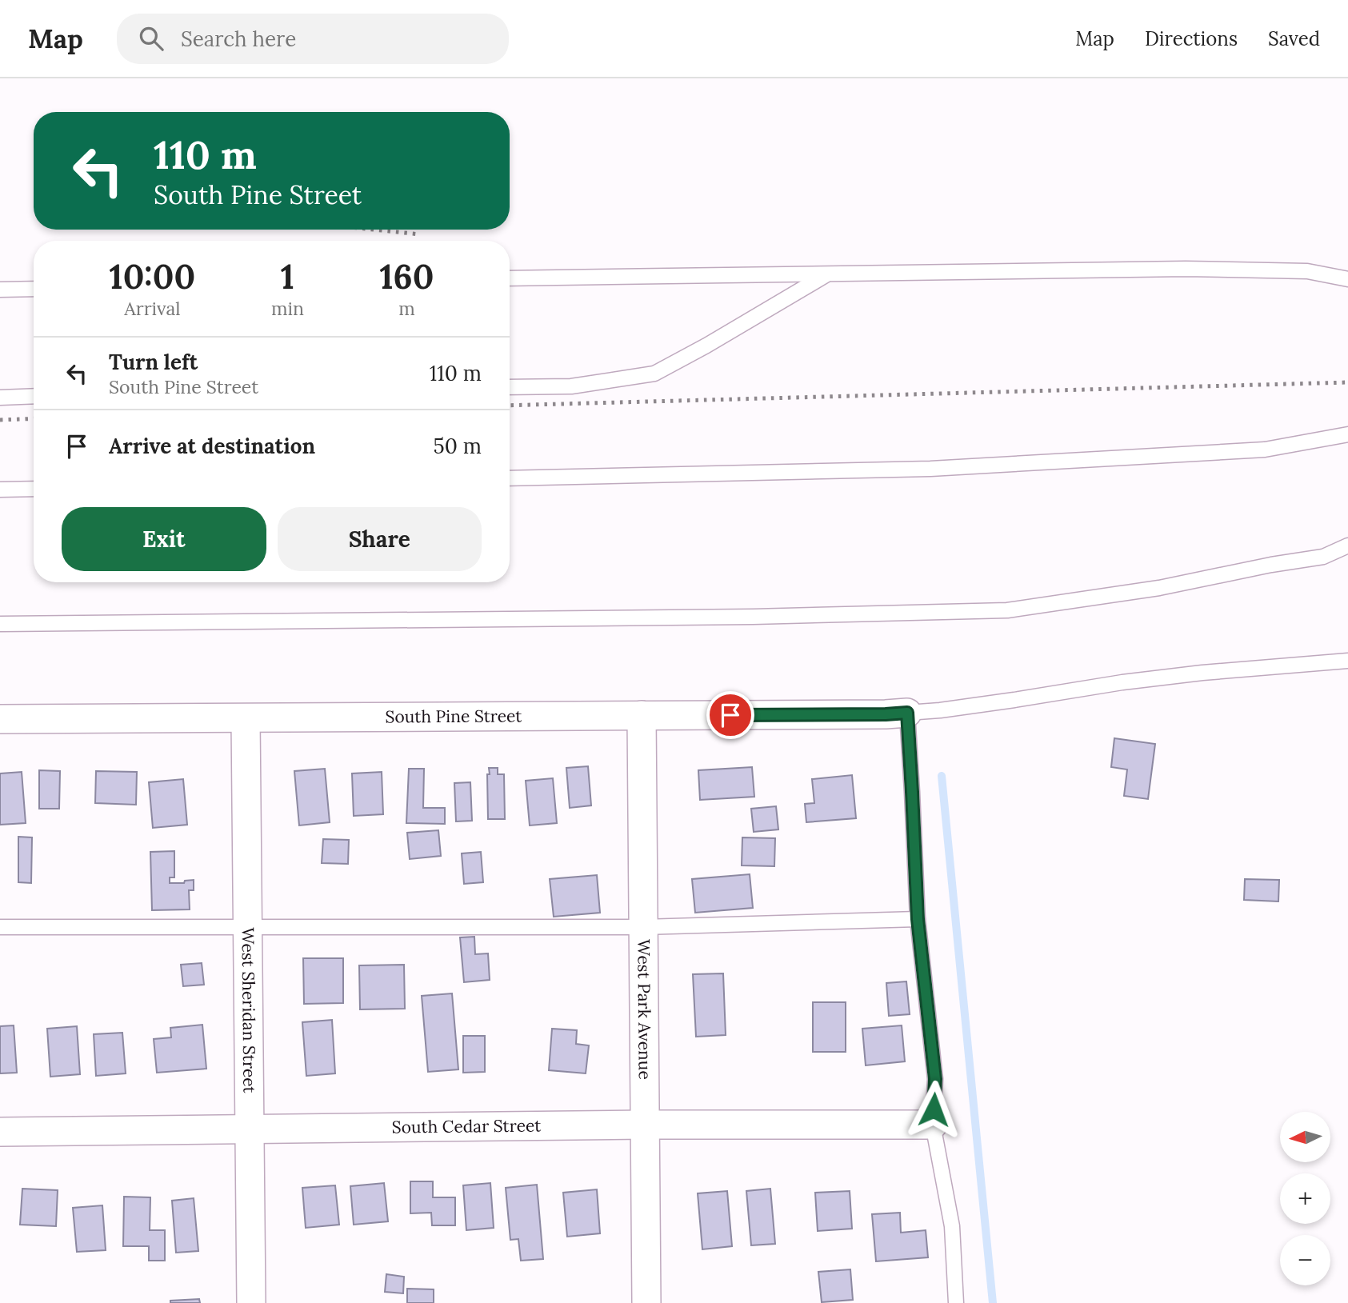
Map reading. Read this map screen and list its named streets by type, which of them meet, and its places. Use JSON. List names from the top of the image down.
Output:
{
  "streets": {
    "street": [
      "South Pine Street",
      "West Park Avenue",
      "West Sheridan Street",
      "South Cedar Street"
    ]
  },
  "crossings": [
    ["South Pine Street", "West Park Avenue"],
    ["South Pine Street", "West Sheridan Street"],
    ["West Park Avenue", "South Cedar Street"],
    ["West Sheridan Street", "South Cedar Street"]
  ],
  "north": "left",
  "page": {
    "header": "Map",
    "search": "Search here",
    "nav": ["Map", "Directions", "Saved"],
    "turn": ["110 m", "South Pine Street"],
    "eta": [
      "10:00",
      "Arrival",
      "1",
      "min",
      "160",
      "m"
    ],
    "list": [
      {
        "name": "Turn left",
        "note": "South Pine Street",
        "value": "110 m"
      },
      {
        "name": "Arrive at destination",
        "value": "50 m"
      }
    ],
    "buttons": ["Exit", "Share"],
    "map_buttons": ["+", "−"]
  }
}
